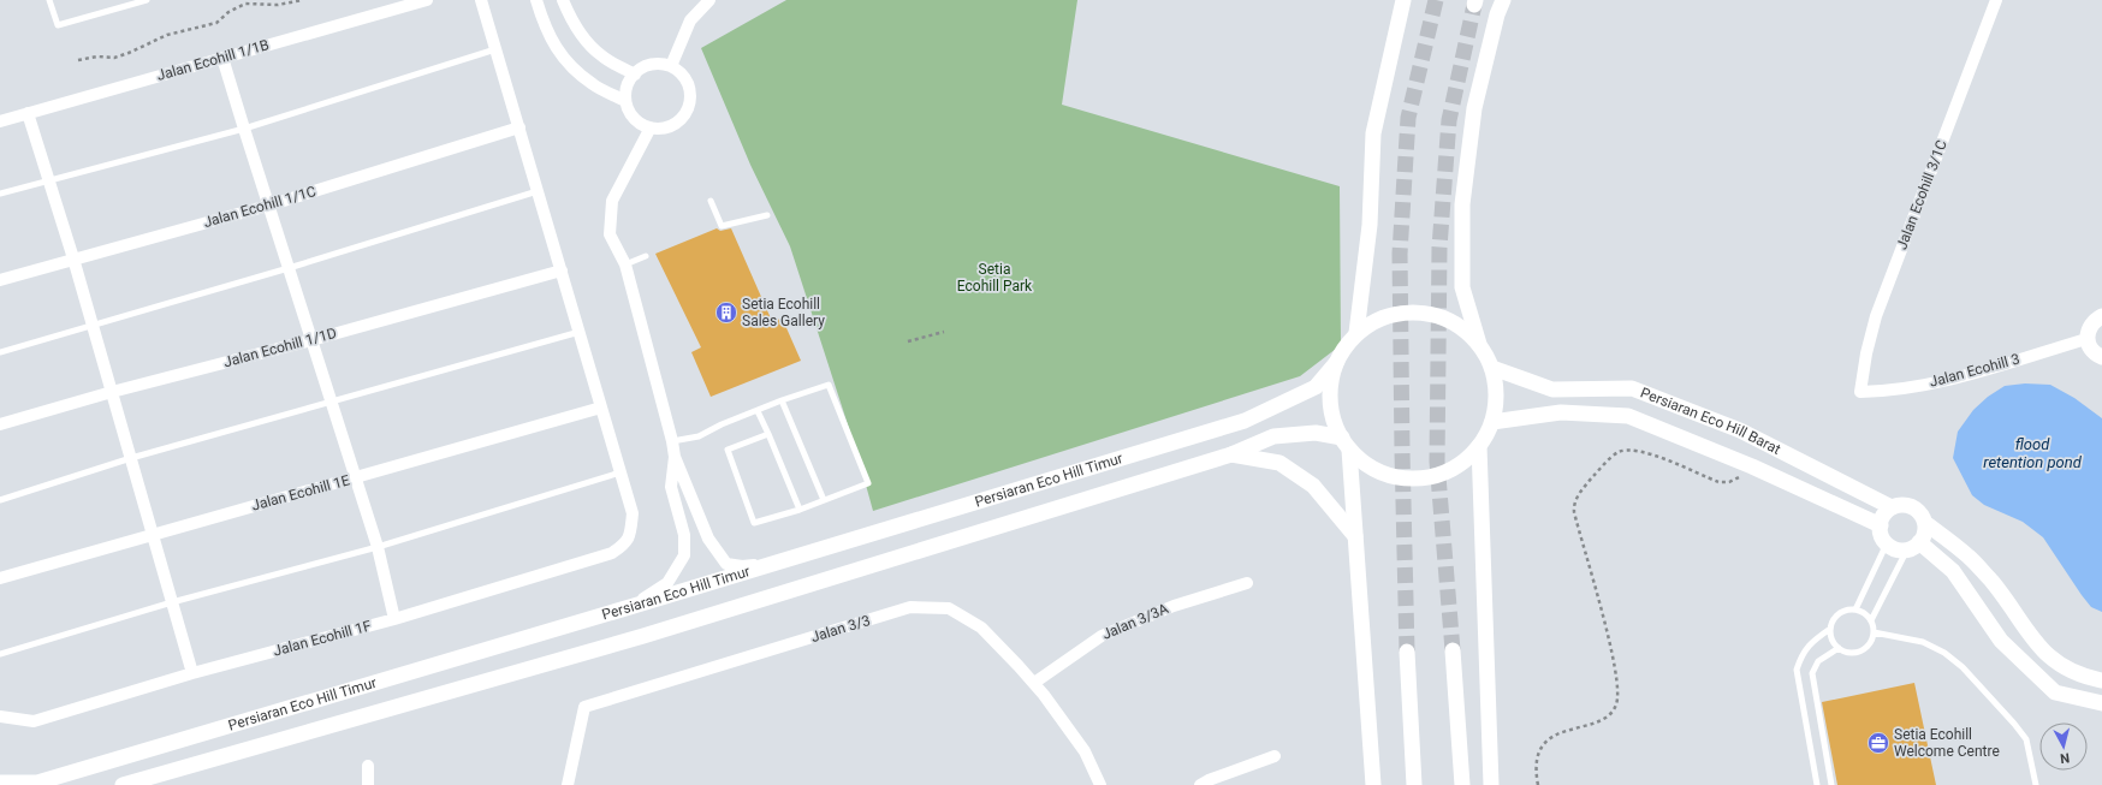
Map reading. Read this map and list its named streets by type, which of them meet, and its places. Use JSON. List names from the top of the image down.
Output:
{
  "streets": {
    "street": [
      "Jalan Ecohill 1/1B",
      "Jalan Ecohill 3/1C",
      "Jalan Ecohill 1/1C",
      "Jalan Ecohill 1/1D",
      "Jalan Ecohill 3",
      "Persiaran Eco Hill Barat",
      "Persiaran Eco Hill Timur",
      "Jalan Ecohill 1E",
      "Jalan 3/3A",
      "Jalan 3/3",
      "Jalan Ecohill 1F"
    ]
  },
  "crossings": [
    ["Jalan Ecohill 3/1C", "Jalan Ecohill 3"],
    ["Persiaran Eco Hill Barat", "Persiaran Eco Hill Timur"],
    ["Jalan 3/3A", "Jalan 3/3"]
  ],
  "water": ["flood retention pond"],
  "parks": ["Setia Ecohill Park"],
  "places": {
    "building": ["Setia Ecohill Sales Gallery"],
    "office": ["Setia Ecohill Welcome Centre"]
  },
  "north": "bottom"
}
